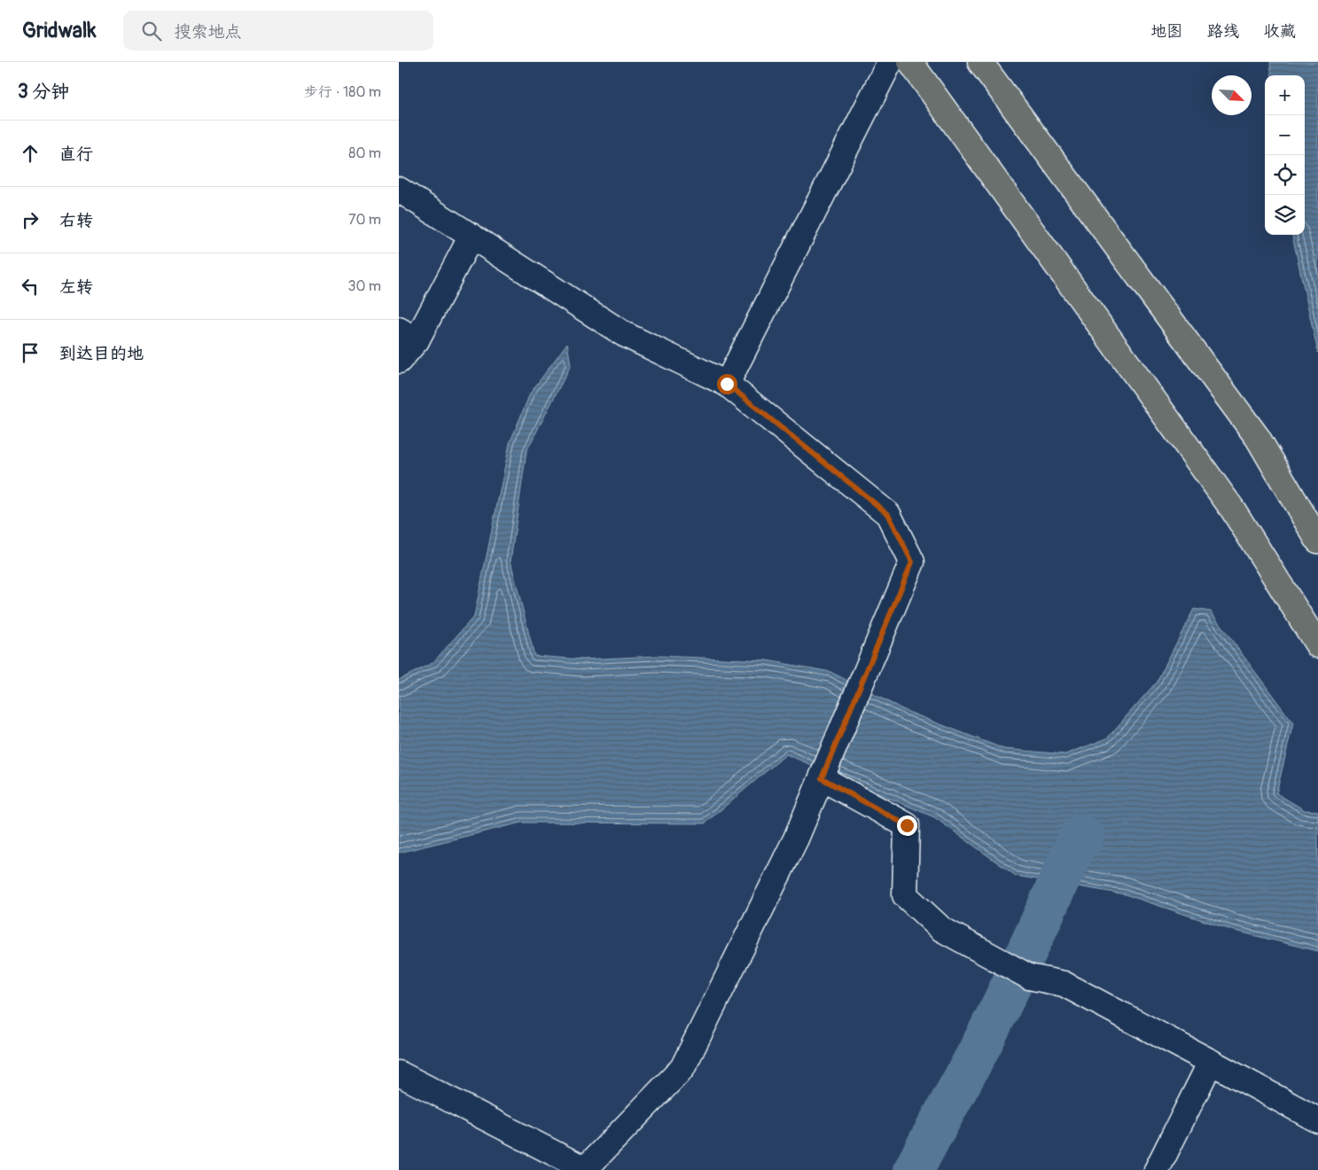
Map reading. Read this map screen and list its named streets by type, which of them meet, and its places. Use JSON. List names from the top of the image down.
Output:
{
  "north": "bottom right",
  "page": {
    "header": "Gridwalk",
    "search": "搜索地点",
    "nav": ["地图", "路线", "收藏"],
    "heading": ["3 分钟", "步行 · 180 m"],
    "map_buttons": ["+", "−"],
    "list": [
      ["直行", "80 m"],
      ["右转", "70 m"],
      ["左转", "30 m"],
      "到达目的地"
    ]
  }
}
